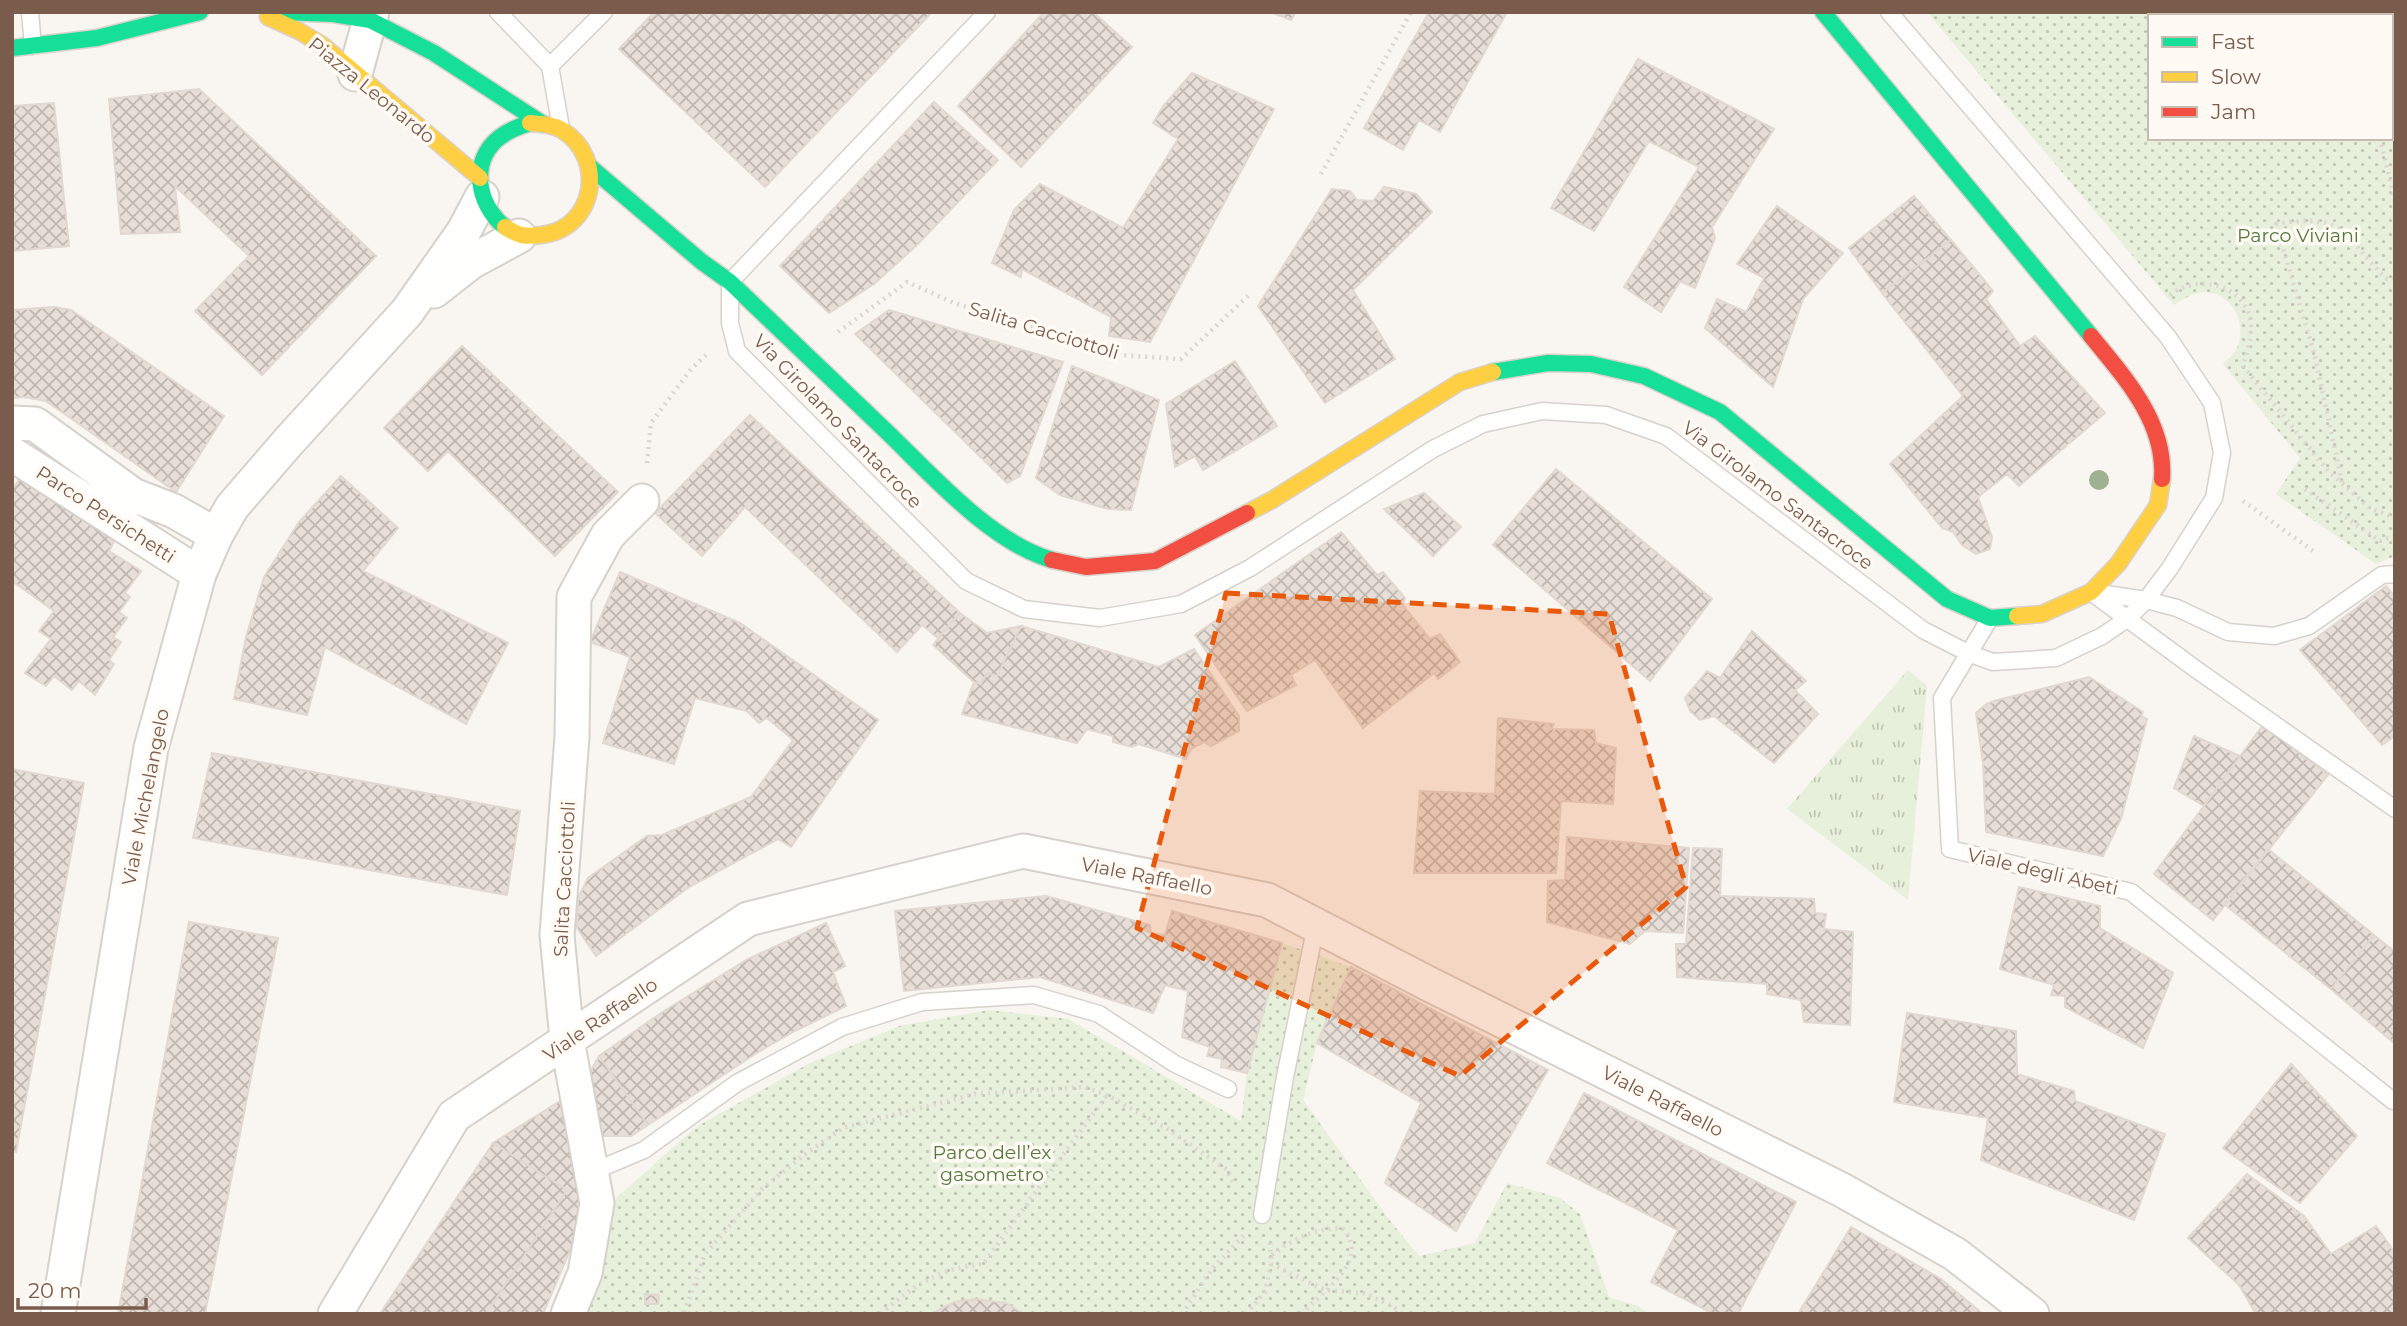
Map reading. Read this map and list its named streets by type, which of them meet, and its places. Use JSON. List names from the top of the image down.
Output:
{
  "streets": {
    "street": [
      "Piazza Leonardo",
      "Salita Cacciottoli",
      "Via Girolamo Santacroce",
      "Parco Persichetti",
      "Viale Michelangelo",
      "Viale Raffaello"
    ],
    "lane": ["Viale degli Abeti"]
  },
  "crossings": [
    ["Piazza Leonardo", "Via Girolamo Santacroce"],
    ["Piazza Leonardo", "Viale Michelangelo"],
    ["Salita Cacciottoli", "Viale Raffaello"],
    ["Via Girolamo Santacroce", "Viale degli Abeti"],
    ["Parco Persichetti", "Viale Michelangelo"]
  ],
  "parks": ["Parco Viviani", "Parco dell’ex gasometro"],
  "legend": ["Fast", "Slow", "Jam"],
  "scale_bar": "20 m"
}
